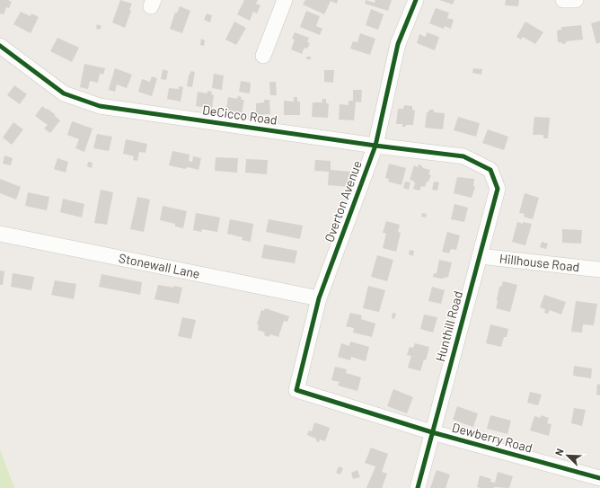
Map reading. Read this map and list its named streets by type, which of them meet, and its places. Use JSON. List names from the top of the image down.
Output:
{
  "streets": {
    "street": [
      "DeCicco Road",
      "Overton Avenue",
      "Hillhouse Road",
      "Stonewall Lane",
      "Hunthill Road",
      "Dewberry Road"
    ]
  },
  "crossings": [
    ["DeCicco Road", "Overton Avenue"],
    ["DeCicco Road", "Hunthill Road"],
    ["Overton Avenue", "Stonewall Lane"],
    ["Overton Avenue", "Dewberry Road"],
    ["Hillhouse Road", "Hunthill Road"],
    ["Hunthill Road", "Dewberry Road"]
  ],
  "north": "top left"
}
